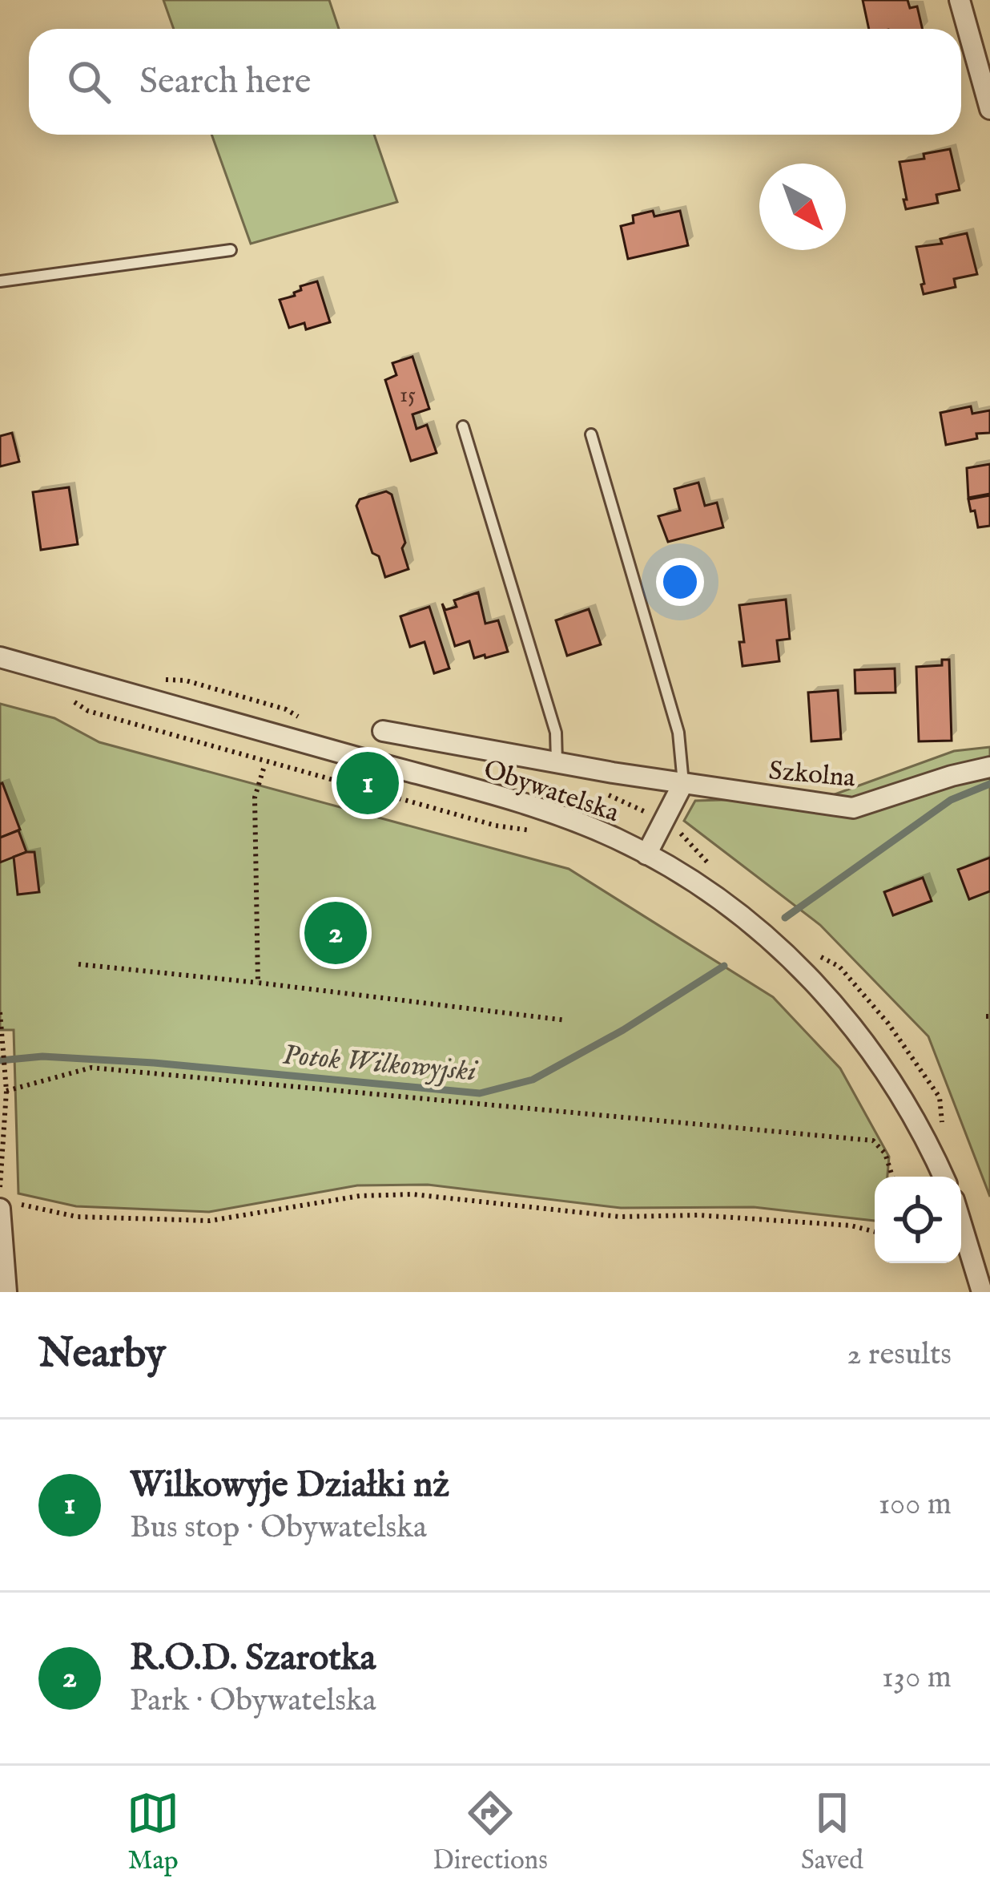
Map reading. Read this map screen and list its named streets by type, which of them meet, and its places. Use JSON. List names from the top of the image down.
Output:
{
  "streets": {
    "street": ["Szkolna", "Obywatelska"]
  },
  "water": ["Potok Wilkowyjski"],
  "house_numbers": ["15"],
  "north": "bottom right",
  "page": {
    "search": "Search here",
    "pins": ["1", "2"],
    "heading": ["Nearby", "2 results"],
    "list": [
      {
        "mark": "1",
        "name": "Wilkowyje Działki nż",
        "note": "Bus stop · Obywatelska",
        "value": "100 m"
      },
      {
        "mark": "2",
        "name": "R.O.D. Szarotka",
        "note": "Park · Obywatelska",
        "value": "130 m"
      }
    ],
    "nav": ["Map", "Directions", "Saved"]
  }
}
